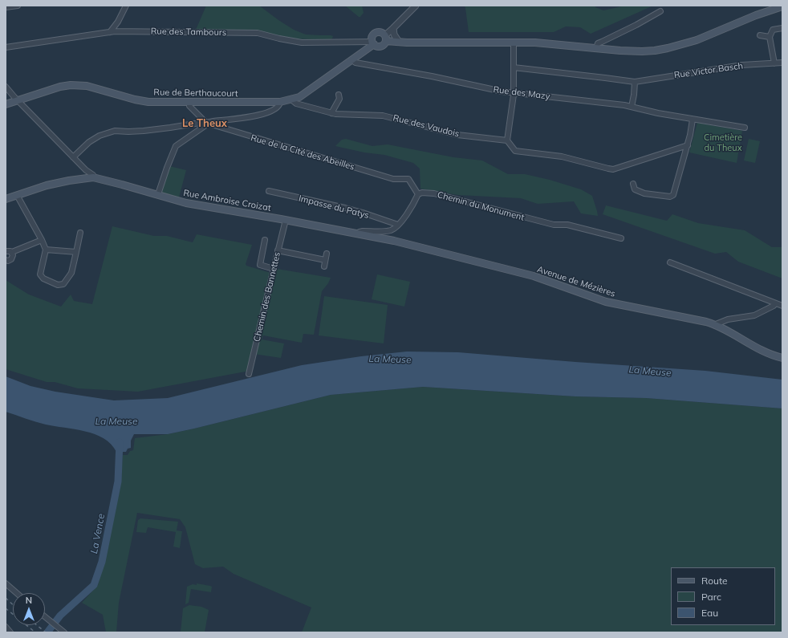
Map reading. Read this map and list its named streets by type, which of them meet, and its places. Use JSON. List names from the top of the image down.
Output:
{
  "streets": {
    "main road": ["Rue de Berthaucourt", "Rue Ambroise Croizat", "Avenue de Mézières"],
    "street": [
      "Rue des Tambours",
      "Rue Victor Basch",
      "Rue des Mazy",
      "Rue des Vaudois",
      "Rue de la Cité des Abeilles",
      "Chemin du Monument",
      "Impasse du Patys",
      "Chemin des Bannettes"
    ]
  },
  "crossings": [
    ["Rue des Tambours", "Rue de Berthaucourt"],
    ["Rue de Berthaucourt", "Rue des Mazy"],
    ["Rue de Berthaucourt", "Rue des Vaudois"],
    ["Rue de Berthaucourt", "Rue de la Cité des Abeilles"],
    ["Rue de la Cité des Abeilles", "Chemin du Monument"],
    ["Rue Ambroise Croizat", "Avenue de Mézières"],
    ["Rue Ambroise Croizat", "Chemin des Bannettes"]
  ],
  "districts": ["Le Theux"],
  "water": ["La Meuse", "La Vence"],
  "parks": ["Cimetière du Theux"],
  "legend": ["Route", "Parc", "Eau"],
  "north": "top"
}
